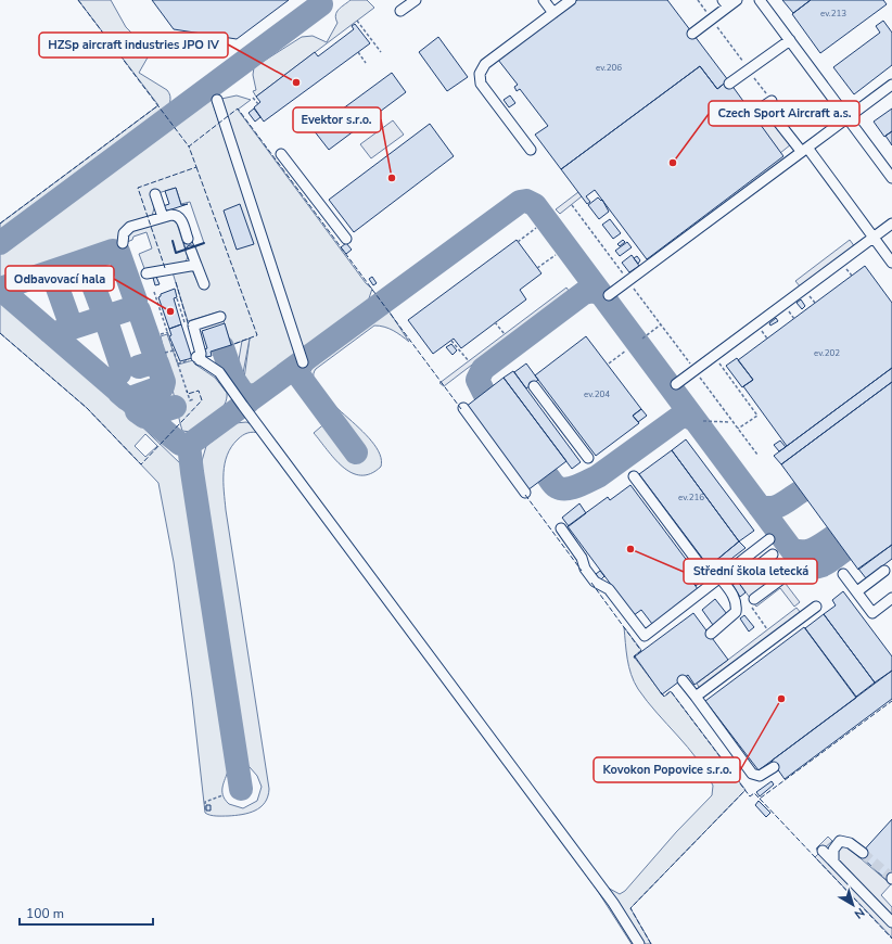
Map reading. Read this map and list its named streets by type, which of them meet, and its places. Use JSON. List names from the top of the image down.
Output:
{
  "places": [
    "HZSp aircraft industries JPO IV",
    "Czech Sport Aircraft a.s.",
    "Evektor s.r.o.",
    "Odbavovací hala",
    "Střední škola letecká",
    "Kovokon Popovice s.r.o."
  ],
  "house_numbers": [
    "ev.213",
    "ev.206",
    "ev.202",
    "ev.204",
    "ev.216"
  ],
  "scale_bar": "100 m",
  "north": "bottom right"
}
